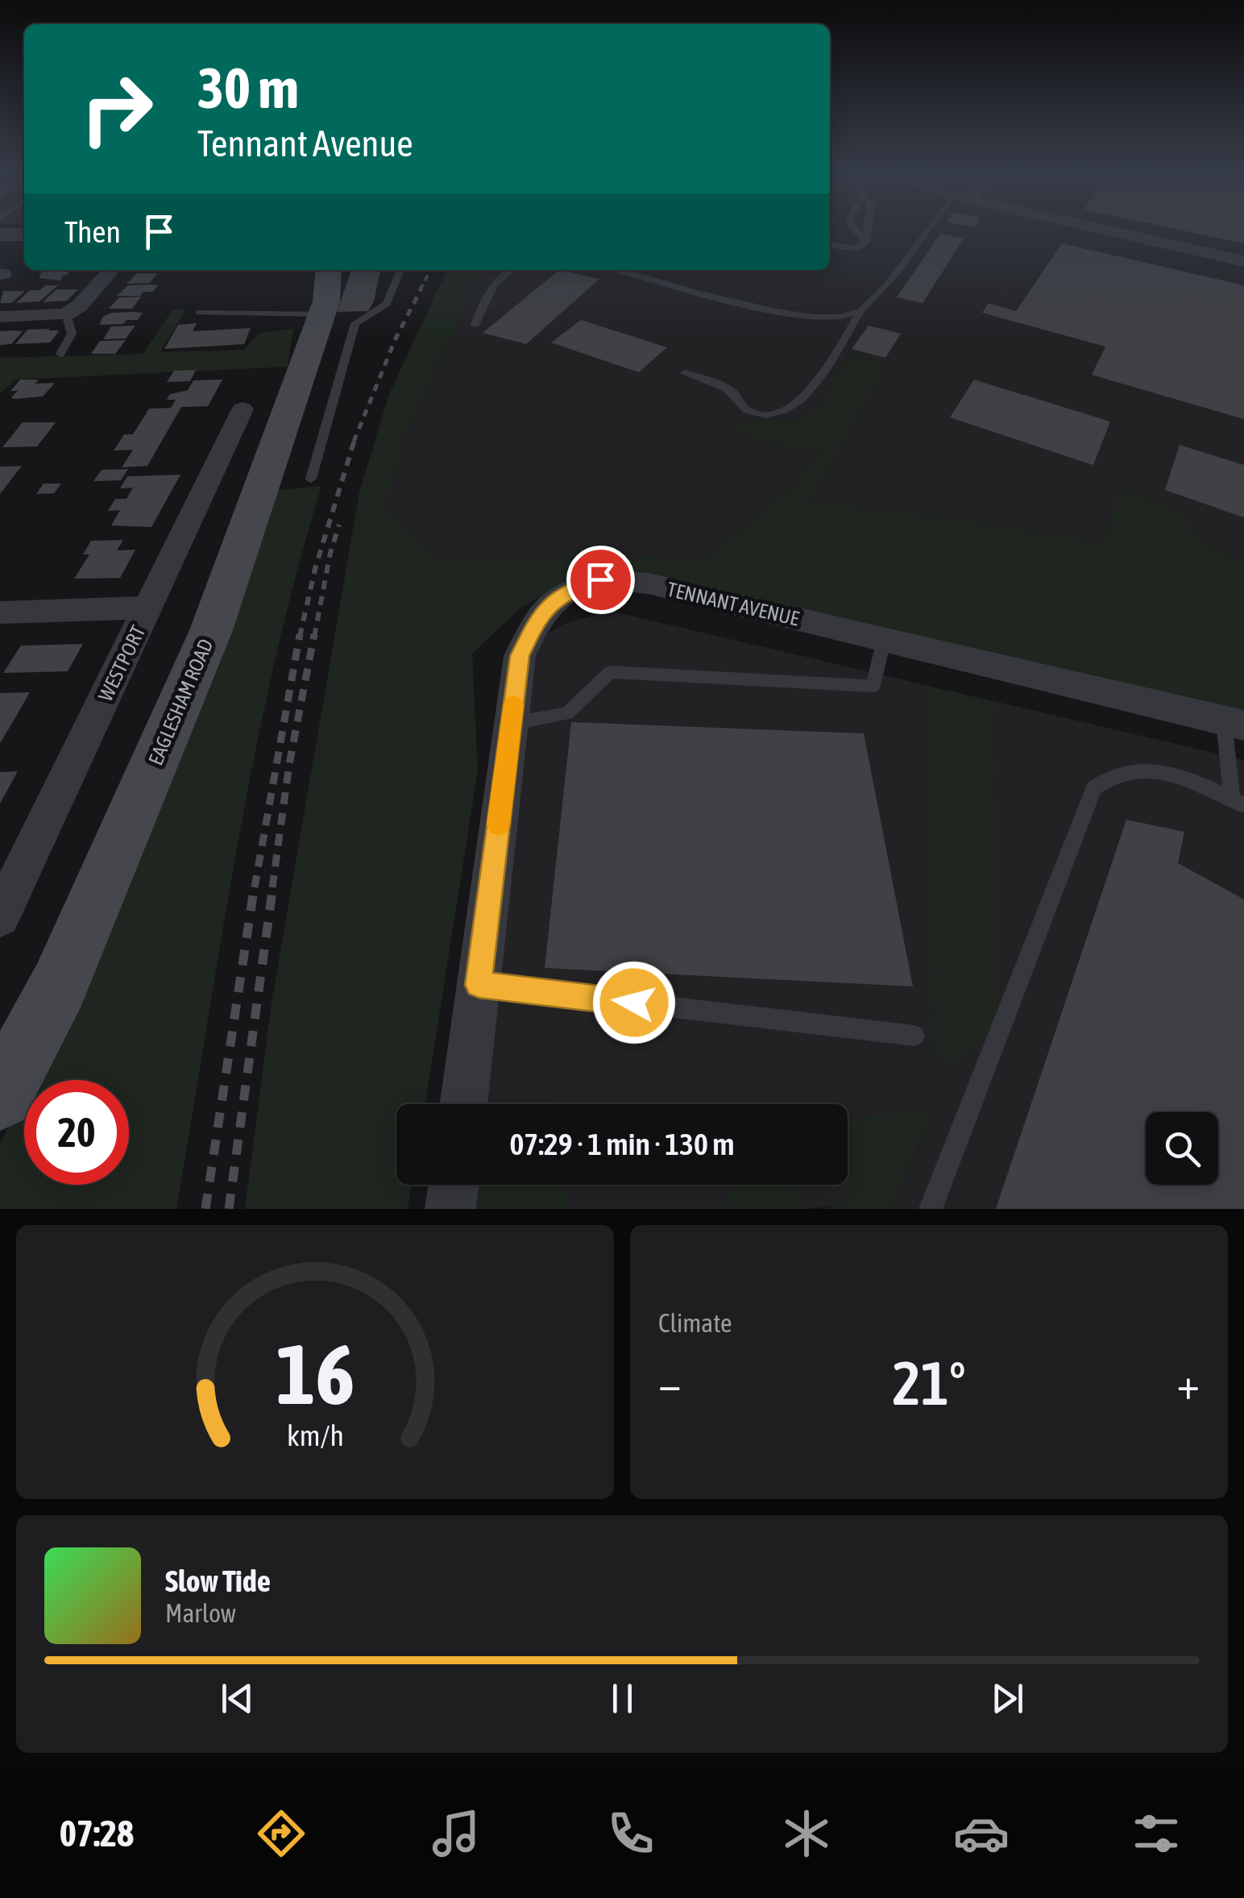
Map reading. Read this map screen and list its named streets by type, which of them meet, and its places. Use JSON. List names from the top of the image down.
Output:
{
  "streets": {
    "main road": ["EAGLESHAM ROAD"],
    "street": ["TENNANT AVENUE", "WESTPORT"]
  },
  "page": {
    "turn": ["30 m", "Tennant Avenue"],
    "then": "Then",
    "limit": "20",
    "trip": "07:29 · 1 min · 130 m",
    "tile": "Climate",
    "heat": ["−", "21°", "+"],
    "song": ["Slow Tide", "Marlow"],
    "tabs": "07:28",
    "gauge": ["16", "km/h"]
  }
}
